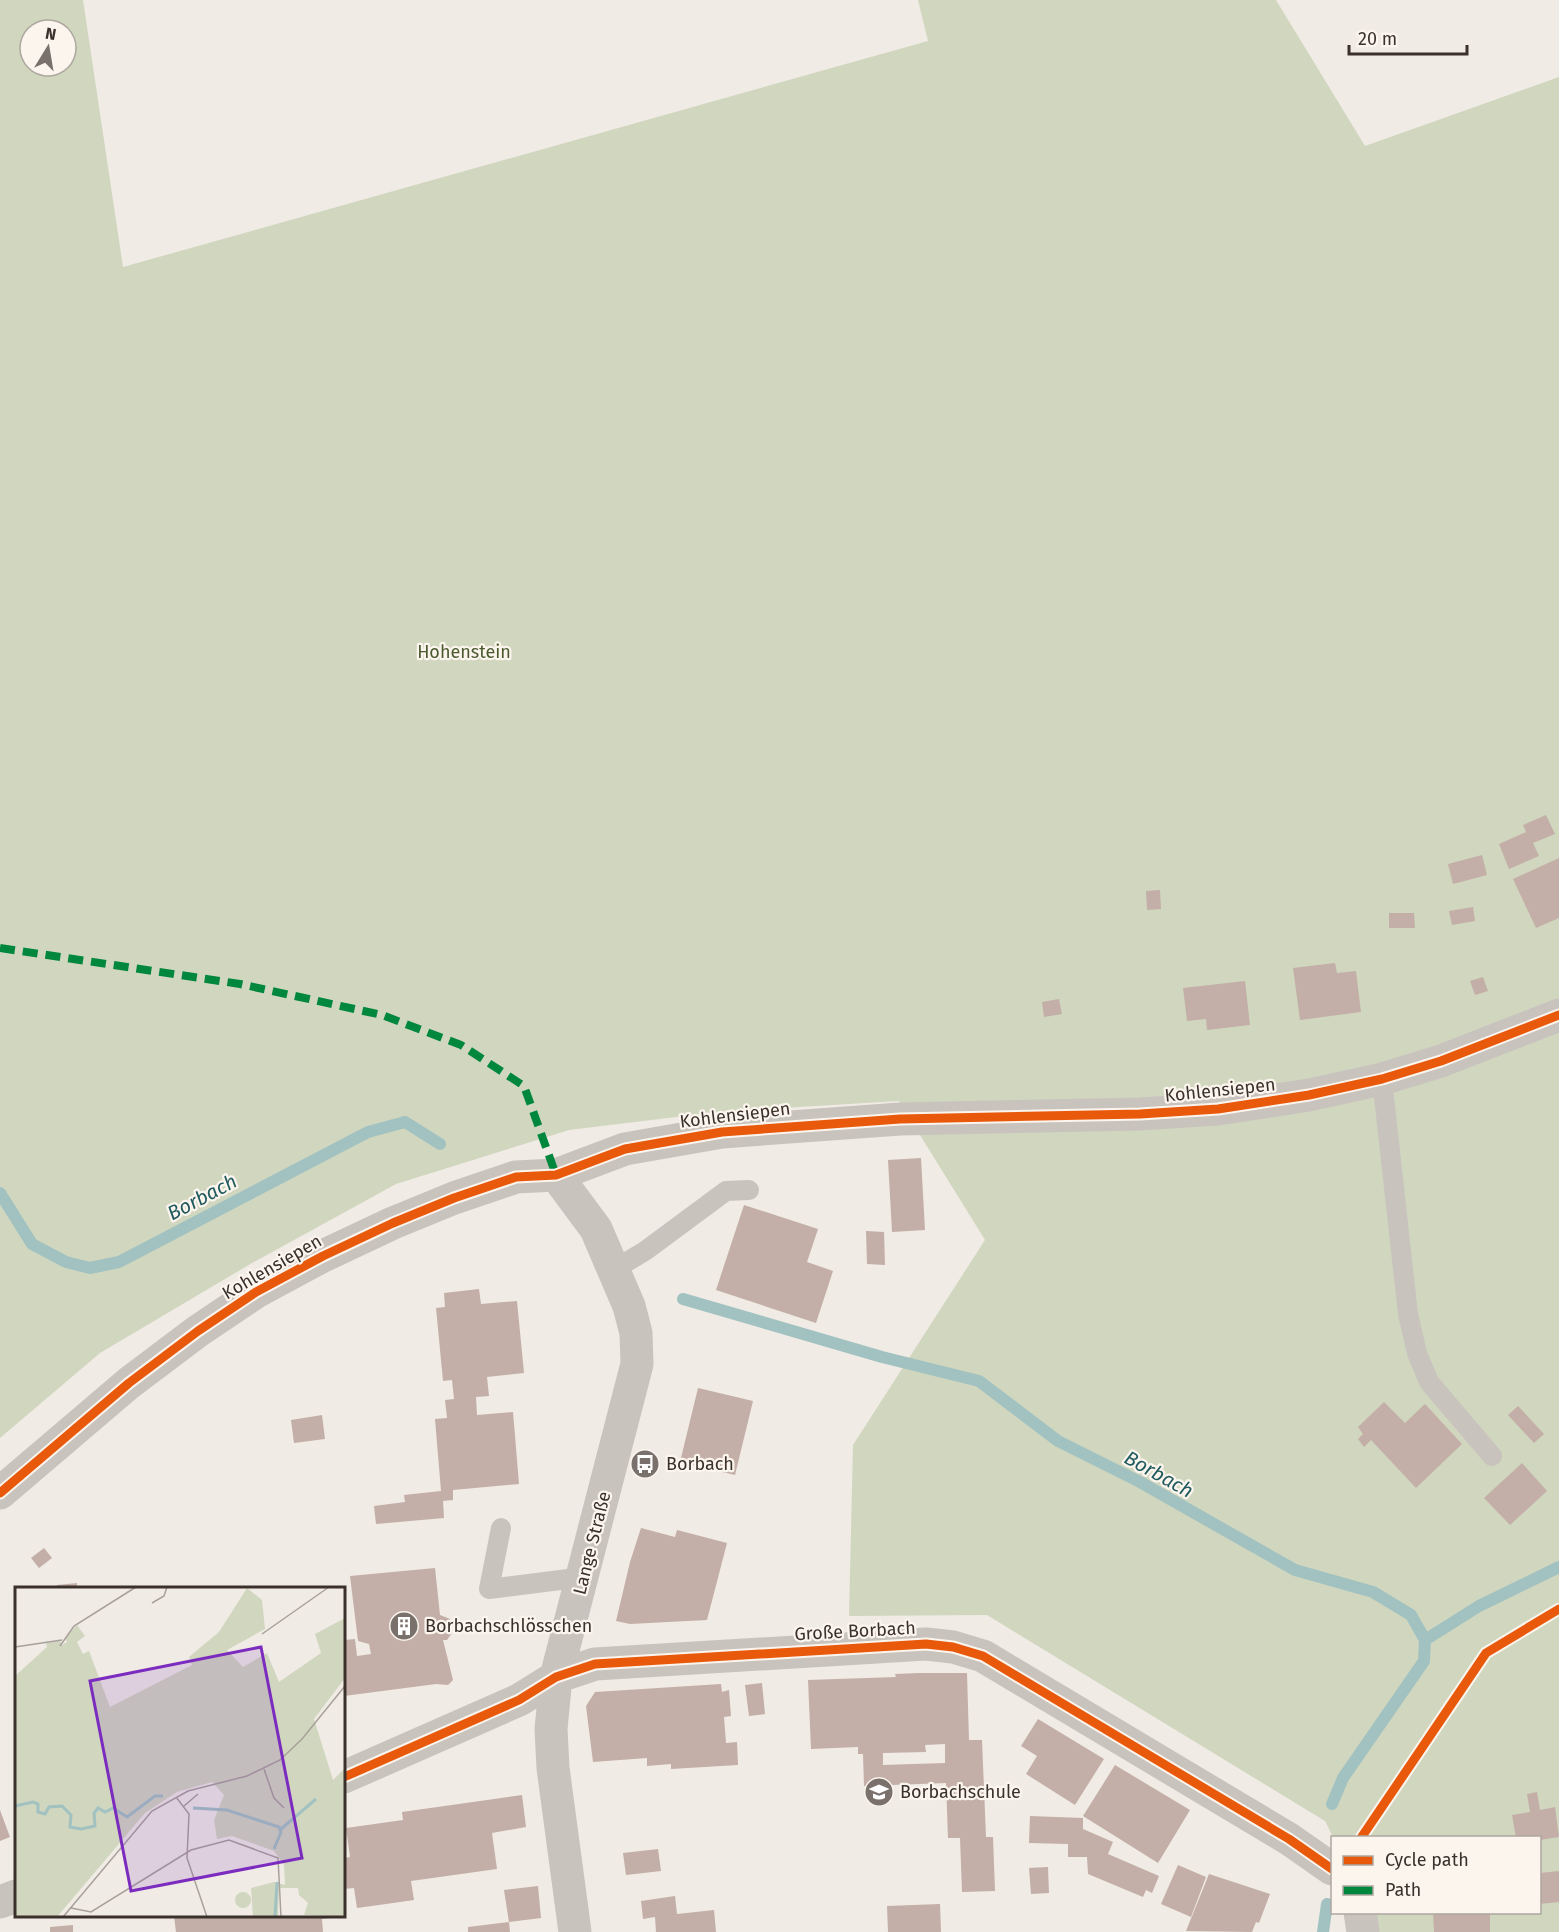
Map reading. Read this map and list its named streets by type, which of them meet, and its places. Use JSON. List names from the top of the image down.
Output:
{
  "streets": {
    "street": ["Kohlensiepen", "Lange Straße", "Große Borbach"]
  },
  "crossings": [
    ["Kohlensiepen", "Lange Straße"],
    ["Lange Straße", "Große Borbach"]
  ],
  "water": ["Borbach"],
  "parks": ["Hohenstein"],
  "places": {
    "bus stop": ["Borbach"],
    "building": ["Borbachschlösschen"],
    "school or university": ["Borbachschule"]
  },
  "legend": ["Cycle path", "Path"],
  "scale_bar": "20 m",
  "north": "top"
}
